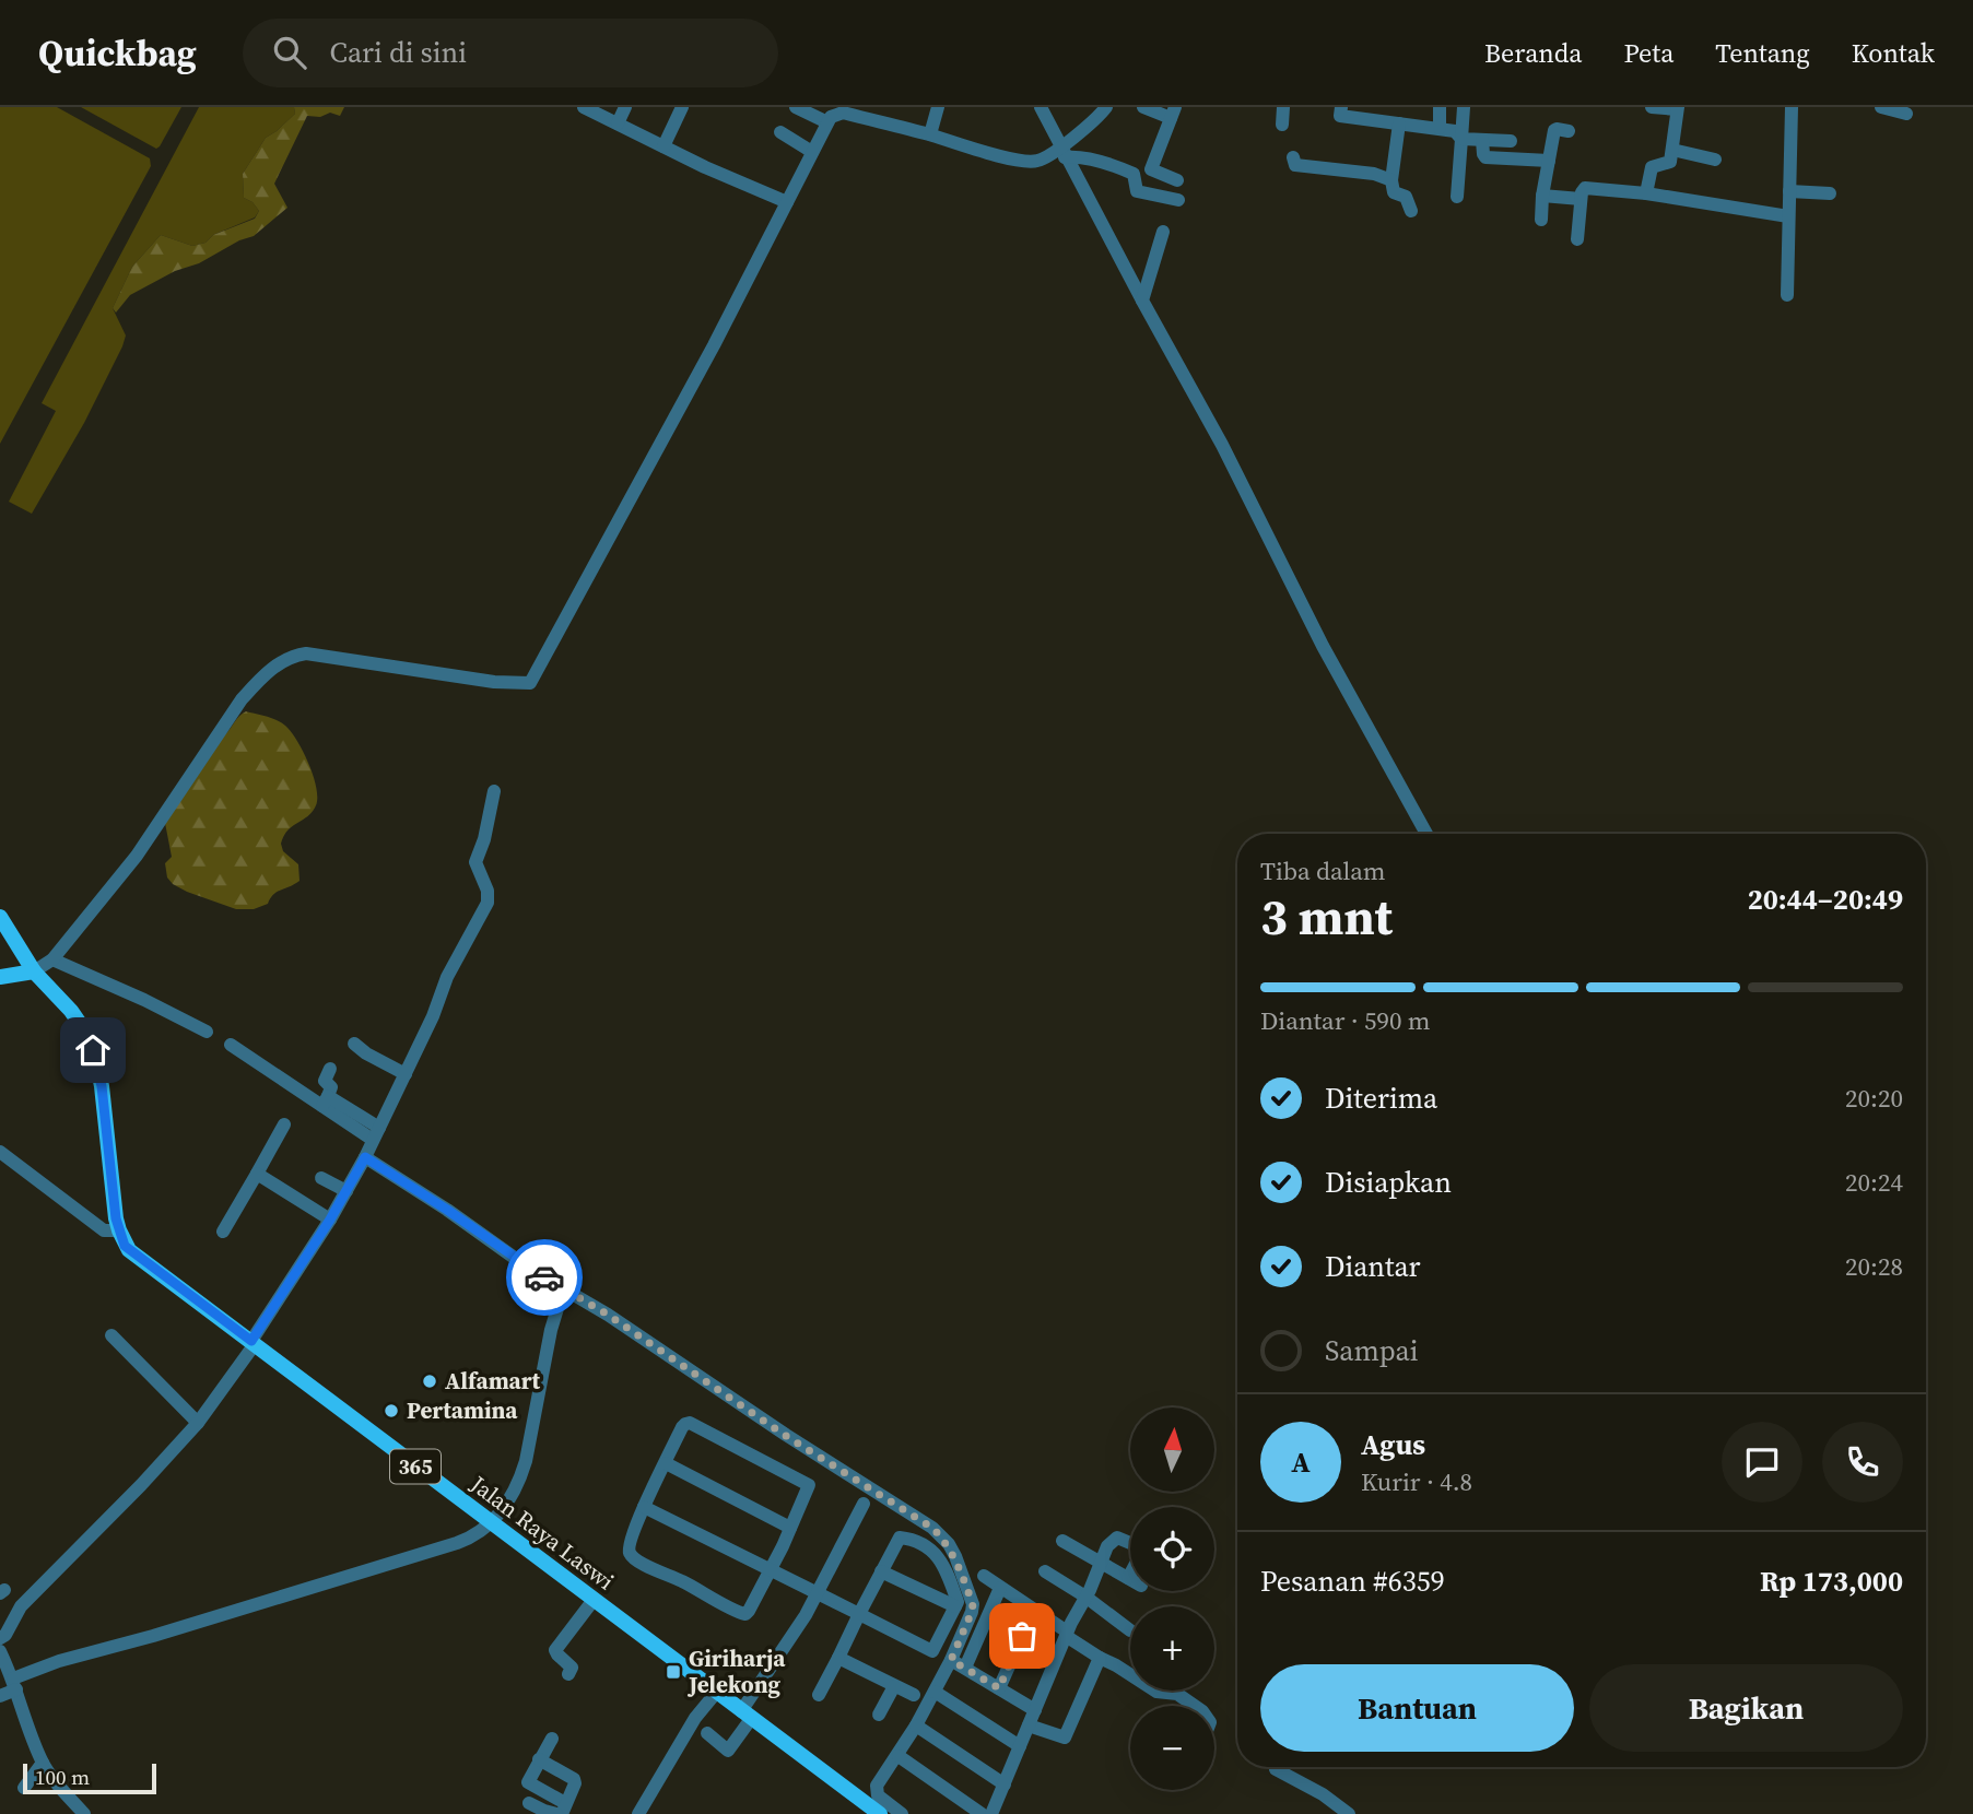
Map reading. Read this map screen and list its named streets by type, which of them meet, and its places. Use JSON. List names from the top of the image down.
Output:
{
  "streets": {
    "main road": ["365", "Jalan Raya Laswi"]
  },
  "places": {
    "other": ["Alfamart", "Pertamina"],
    "transit": ["Giriharja Jelekong"]
  },
  "scale_bar": "100 m",
  "north": "top",
  "page": {
    "header": "Quickbag",
    "search": "Cari di sini",
    "nav": [
      "Beranda",
      "Peta",
      "Tentang",
      "Kontak"
    ],
    "heading": ["3 mnt", "Tiba dalam", "20:44–20:49"],
    "panel": [
      "Agus",
      "Kurir · 4.8",
      "Pesanan #6359",
      "Rp 173,000"
    ],
    "bar": "Diantar · 590 m",
    "list": [
      ["Diterima", "20:20"],
      ["Disiapkan", "20:24"],
      ["Diantar", "20:28"],
      "Sampai"
    ],
    "map_buttons": ["+", "−"],
    "round": "A",
    "buttons": ["Bantuan", "Bagikan"],
    "scale": "100 m"
  }
}
